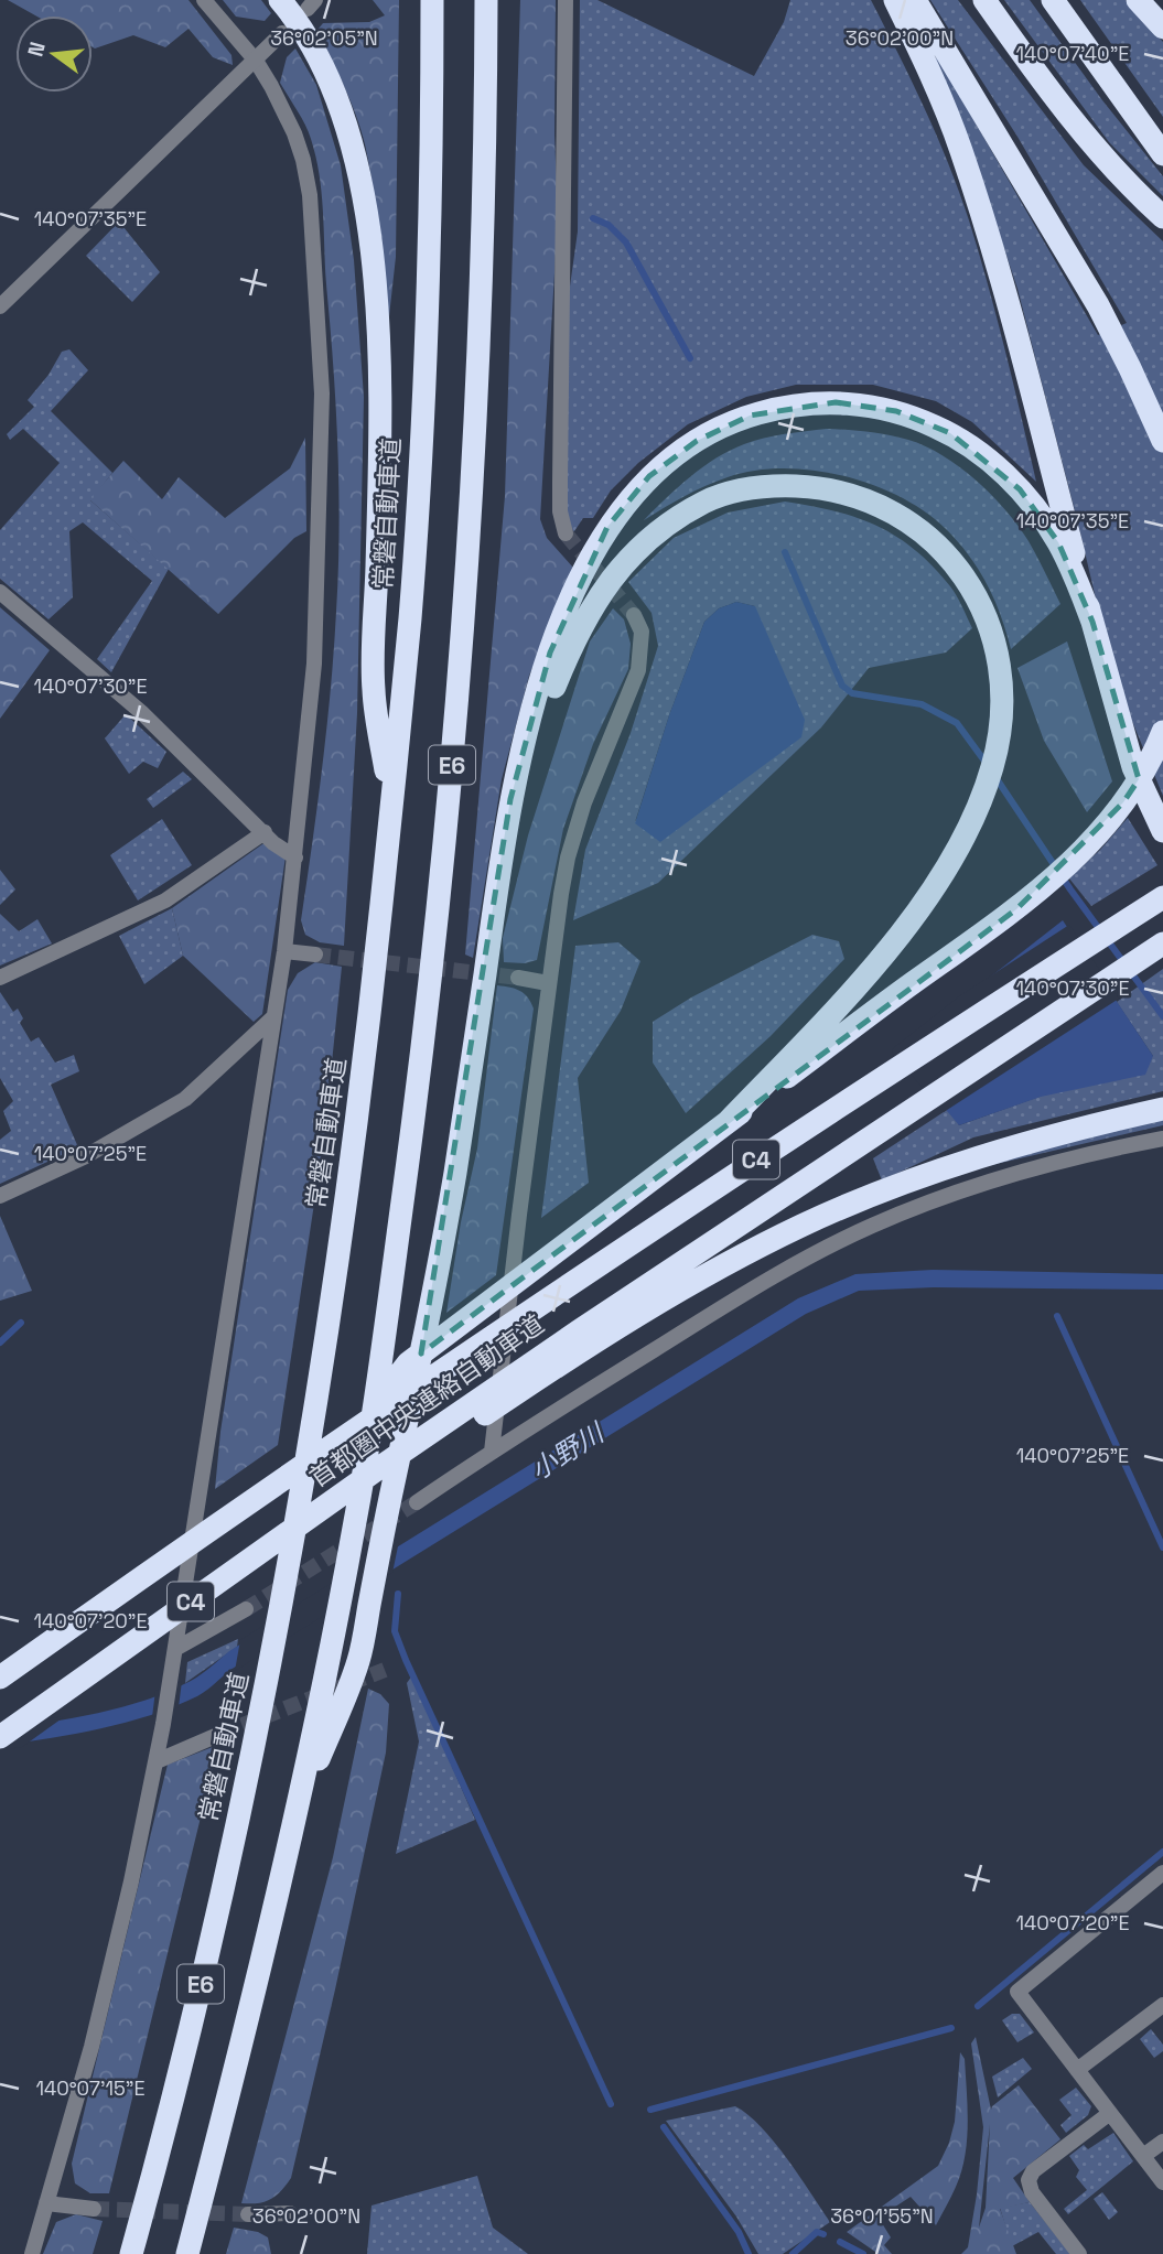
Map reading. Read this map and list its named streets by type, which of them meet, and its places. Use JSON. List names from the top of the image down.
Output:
{
  "streets": {
    "highway": [
      "常磐自動車道",
      "E6",
      "C4",
      "首都圏中央連絡自動車道"
    ]
  },
  "water": ["小野川"],
  "north": "left",
  "coordinates": [
    "36°02'05\"N",
    "36°02'00\"N",
    "140°07'40\"E",
    "140°07'35\"E",
    "140°07'30\"E",
    "140°07'25\"E",
    "140°07'20\"E",
    "140°07'15\"E",
    "36°01'55\"N"
  ]
}
